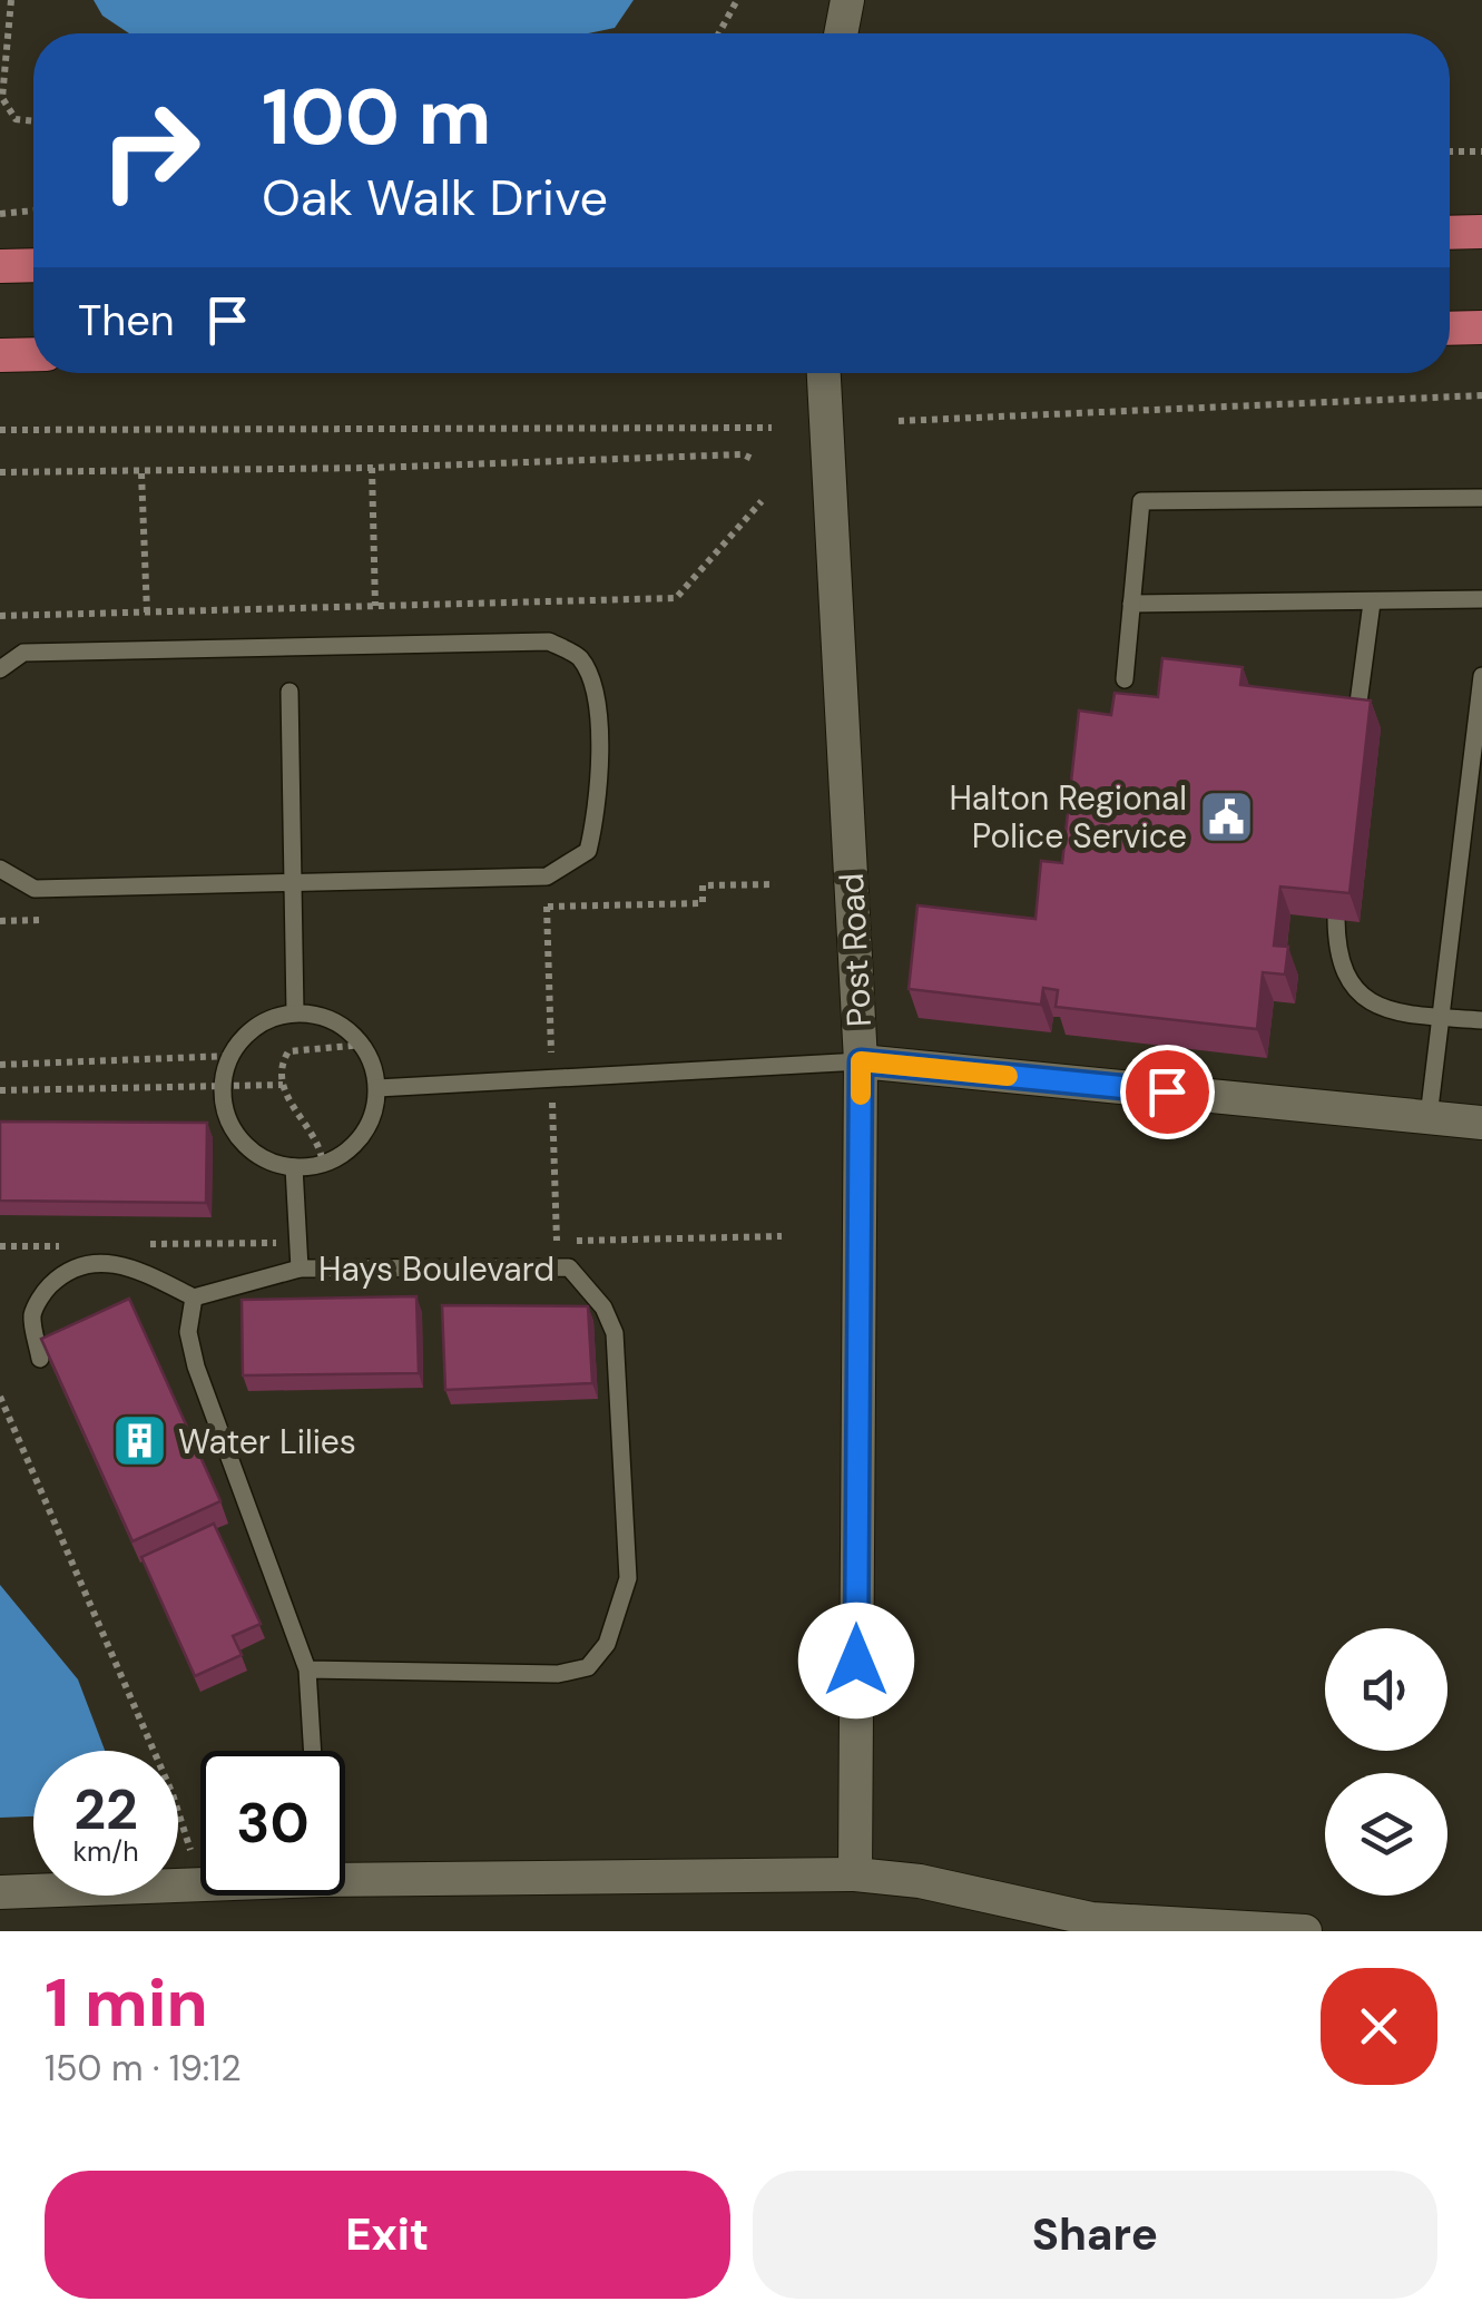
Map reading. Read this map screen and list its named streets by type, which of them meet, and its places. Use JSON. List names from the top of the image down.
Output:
{
  "streets": {
    "street": ["Post Road"],
    "lane": ["Hays Boulevard"]
  },
  "places": {
    "public building": ["Halton Regional Police Service"],
    "building": ["Water Lilies"]
  },
  "page": {
    "turn": ["100 m", "Oak Walk Drive"],
    "then": "Then",
    "speed": "22 km/h",
    "limit": "30",
    "heading": ["1 min", "150 m · 19:12"],
    "buttons": ["Exit", "Share"]
  }
}
